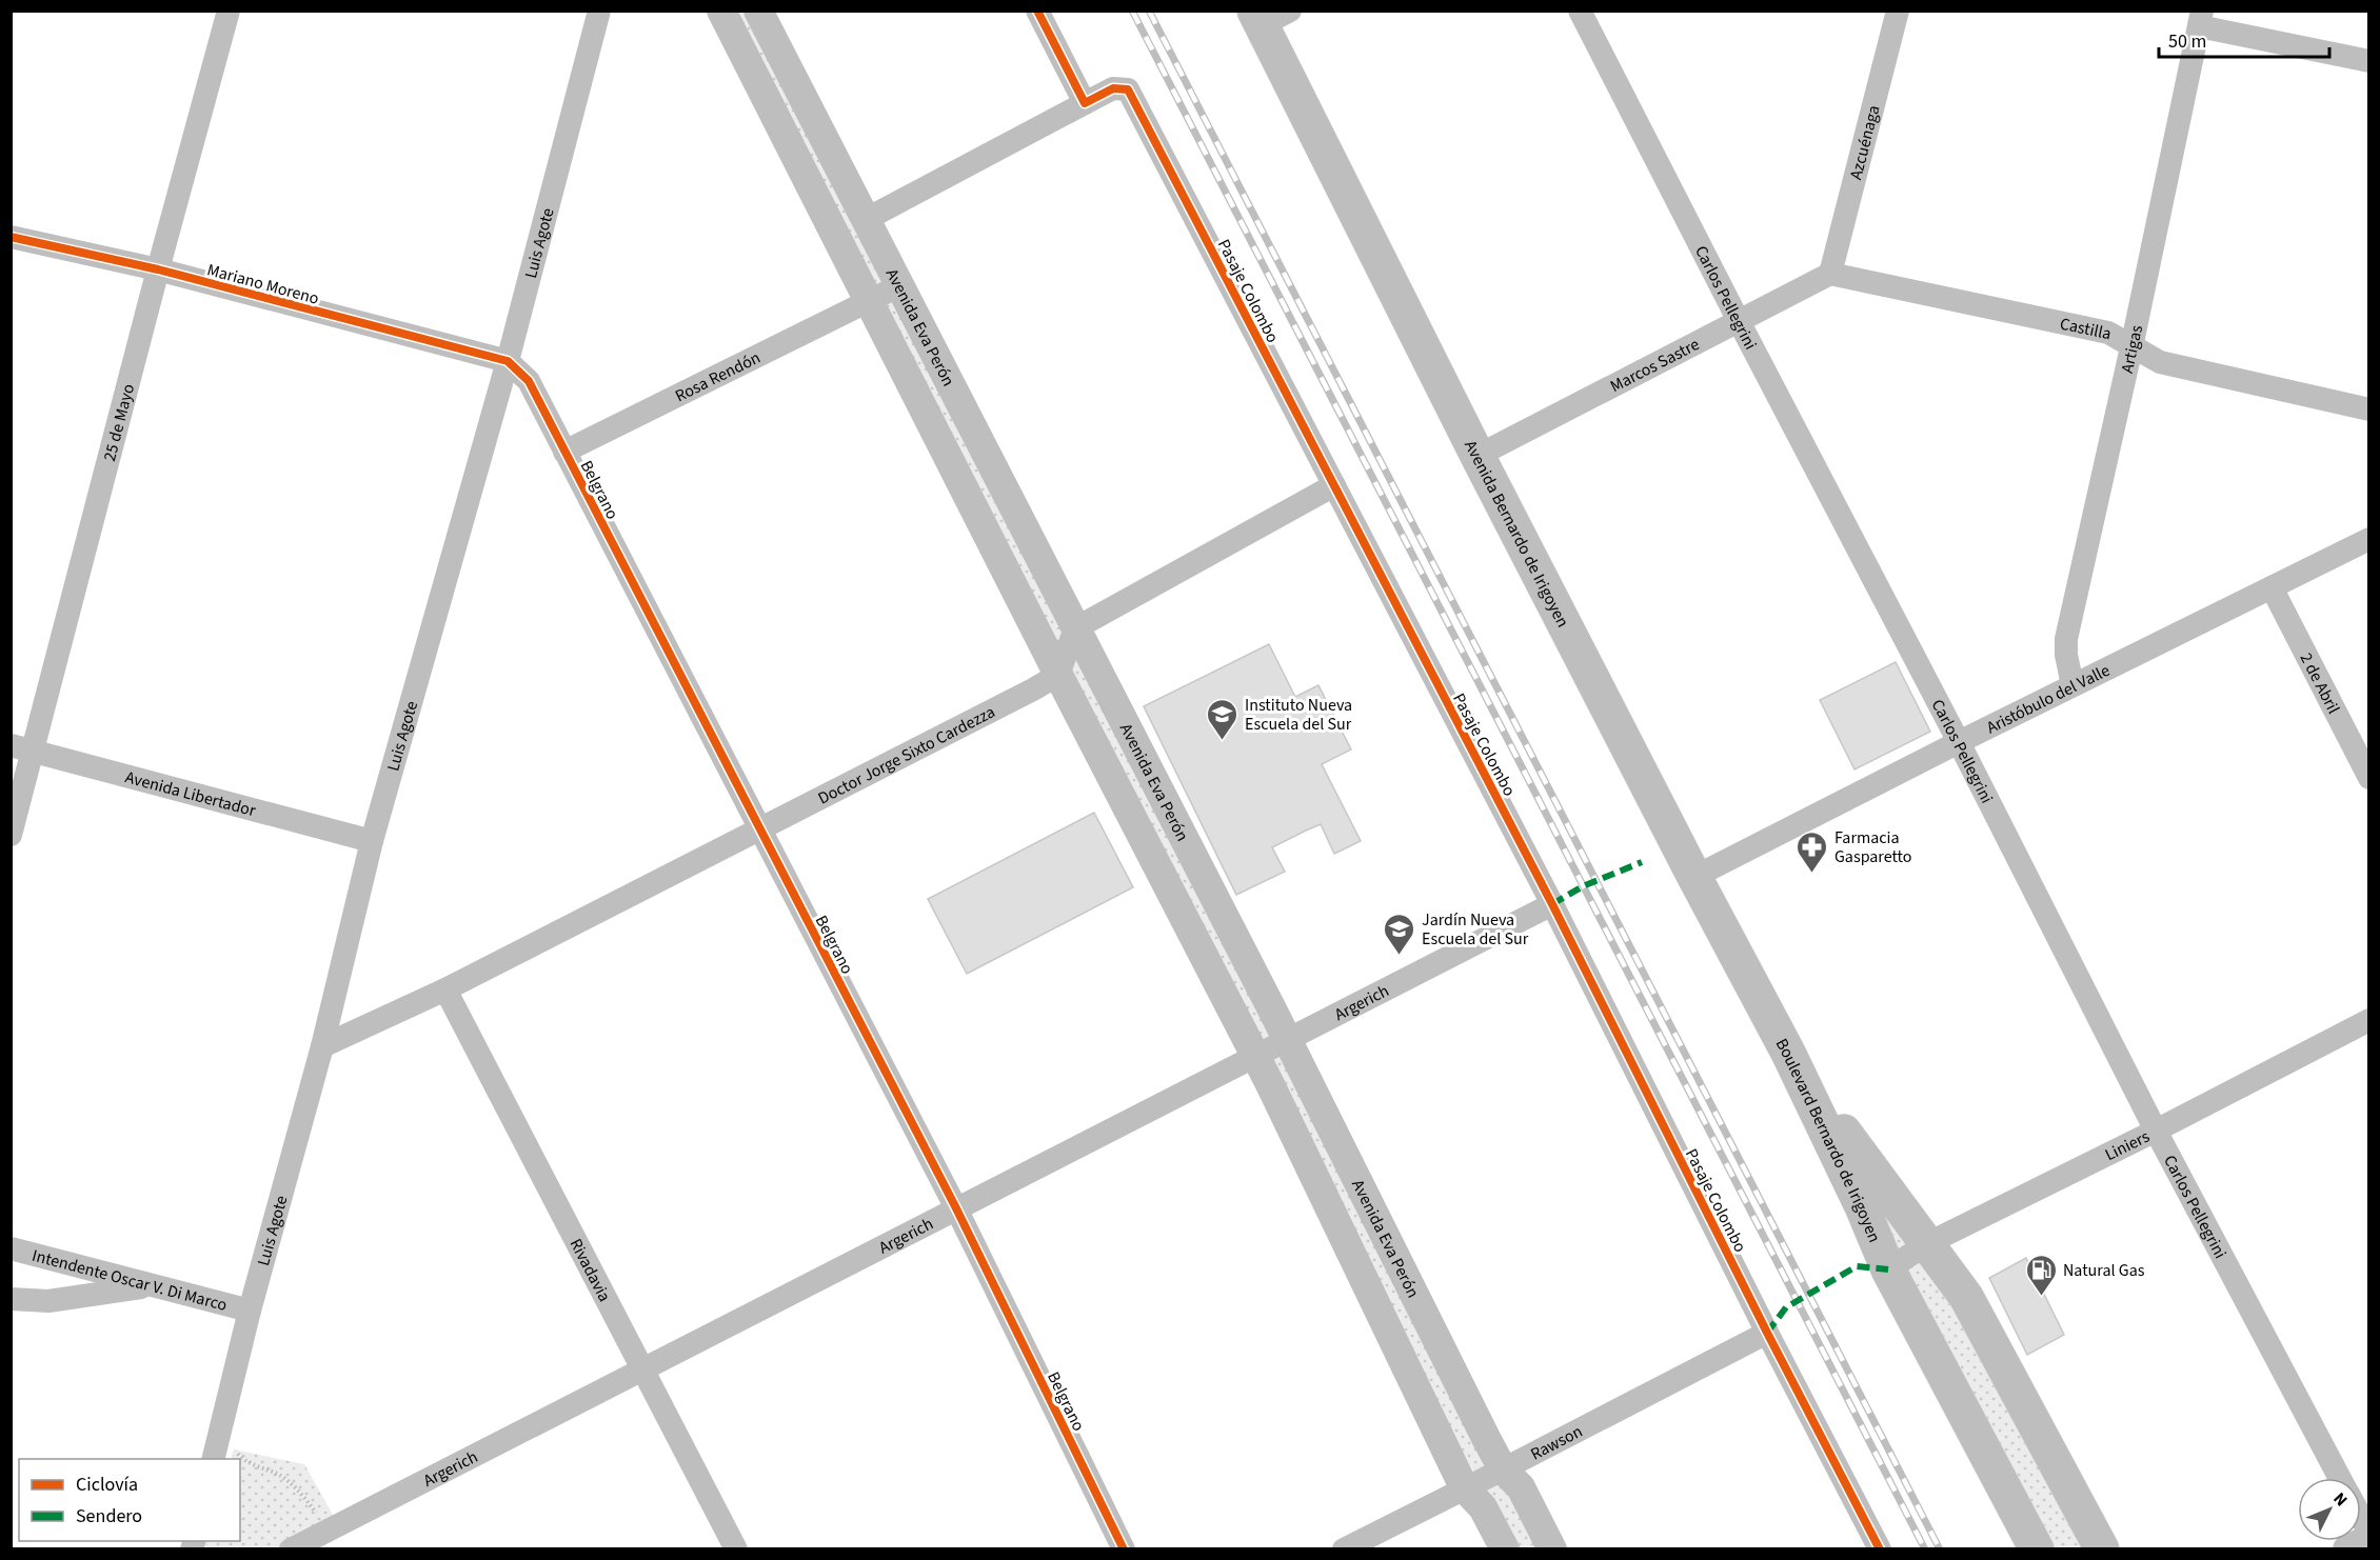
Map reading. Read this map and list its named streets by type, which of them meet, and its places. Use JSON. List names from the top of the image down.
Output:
{
  "streets": {
    "main road": ["Avenida Bernardo de Irigoyen", "Boulevard Bernardo de Irigoyen"],
    "street": [
      "Azcuénaga",
      "Luis Agote",
      "Mariano Moreno",
      "Pasaje Colombo",
      "Carlos Pellegrini",
      "Avenida Eva Perón",
      "Castilla",
      "Artigas",
      "Marcos Sastre",
      "Rosa Rendón",
      "25 de Mayo",
      "Belgrano",
      "2 de Abril",
      "Aristóbulo del Valle",
      "Doctor Jorge Sixto Cardezza",
      "Avenida Libertador",
      "Argerich",
      "Liniers",
      "Rivadavia",
      "Intendente Oscar V. Di Marco",
      "Rawson"
    ]
  },
  "crossings": [
    ["Azcuénaga", "Castilla"],
    ["Azcuénaga", "Marcos Sastre"],
    ["Luis Agote", "Mariano Moreno"],
    ["Luis Agote", "Belgrano"],
    ["Luis Agote", "Doctor Jorge Sixto Cardezza"],
    ["Luis Agote", "Avenida Libertador"],
    ["Luis Agote", "Intendente Oscar V. Di Marco"],
    ["Mariano Moreno", "25 de Mayo"],
    ["Mariano Moreno", "Belgrano"],
    ["Pasaje Colombo", "Argerich"],
    ["Pasaje Colombo", "Rawson"],
    ["Carlos Pellegrini", "Marcos Sastre"],
    ["Carlos Pellegrini", "Aristóbulo del Valle"],
    ["Carlos Pellegrini", "Liniers"],
    ["Avenida Eva Perón", "Rosa Rendón"],
    ["Avenida Eva Perón", "Doctor Jorge Sixto Cardezza"],
    ["Avenida Eva Perón", "Argerich"],
    ["Avenida Eva Perón", "Rawson"],
    ["Castilla", "Artigas"],
    ["Castilla", "Marcos Sastre"],
    ["Artigas", "Aristóbulo del Valle"],
    ["Marcos Sastre", "Avenida Bernardo de Irigoyen"],
    ["Rosa Rendón", "Belgrano"],
    ["25 de Mayo", "Avenida Libertador"],
    ["Belgrano", "Doctor Jorge Sixto Cardezza"],
    ["Belgrano", "Argerich"],
    ["Avenida Bernardo de Irigoyen", "Aristóbulo del Valle"],
    ["Avenida Bernardo de Irigoyen", "Boulevard Bernardo de Irigoyen"],
    ["2 de Abril", "Aristóbulo del Valle"],
    ["Doctor Jorge Sixto Cardezza", "Rivadavia"],
    ["Argerich", "Rivadavia"],
    ["Liniers", "Boulevard Bernardo de Irigoyen"]
  ],
  "places": {
    "school or university": ["Instituto Nueva Escuela del Sur", "Jardín Nueva Escuela del Sur"],
    "pharmacy": ["Farmacia Gasparetto"],
    "fuel station": ["Natural Gas"]
  },
  "legend": ["Ciclovía", "Sendero"],
  "scale_bar": "50 m",
  "north": "top right"
}
